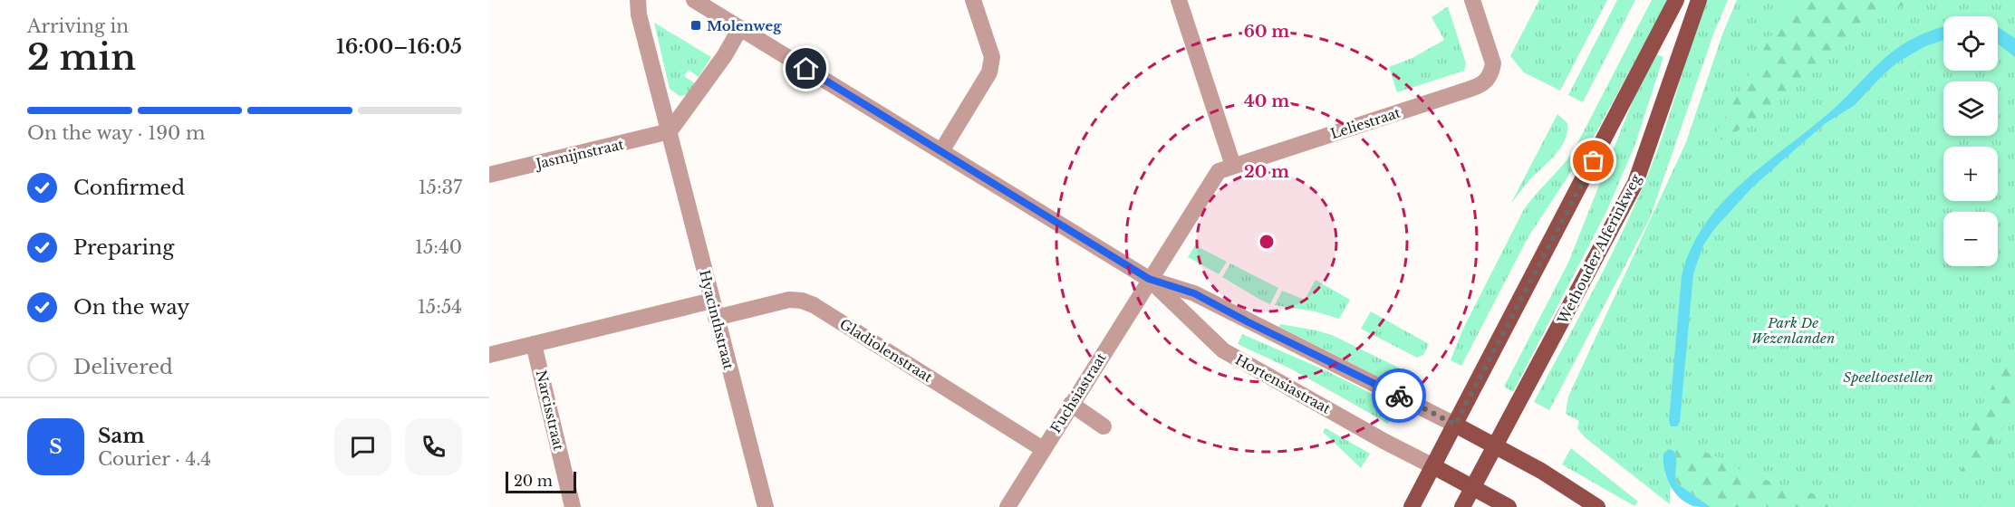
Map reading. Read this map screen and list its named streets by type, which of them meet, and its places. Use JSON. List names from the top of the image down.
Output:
{
  "streets": {
    "main road": ["Wethouder Alferinkweg"],
    "street": [
      "Leliestraat",
      "Jasmijnstraat",
      "Hyacinthstraat",
      "Gladiolenstraat",
      "Hortensiastraat",
      "Fuchsiastraat",
      "Narcisstraat"
    ]
  },
  "crossings": [
    ["Leliestraat", "Hortensiastraat"],
    ["Leliestraat", "Fuchsiastraat"],
    ["Jasmijnstraat", "Hyacinthstraat"],
    ["Hyacinthstraat", "Gladiolenstraat"],
    ["Gladiolenstraat", "Fuchsiastraat"],
    ["Hortensiastraat", "Fuchsiastraat"]
  ],
  "parks": ["Park De Wezenlanden", "Speeltoestellen"],
  "places": {
    "transit": ["Molenweg"]
  },
  "scale_bar": "20 m",
  "page": {
    "heading": ["2 min", "Arriving in", "16:00–16:05"],
    "panel": ["Sam", "Courier · 4.4"],
    "map_buttons": ["+", "−"],
    "bar": "On the way · 190 m",
    "list": [
      ["Confirmed", "15:37"],
      ["Preparing", "15:40"],
      ["On the way", "15:54"],
      "Delivered"
    ],
    "round": "S",
    "scale": "20 m"
  },
  "rings": ["60 m", "40 m", "20 m"]
}
